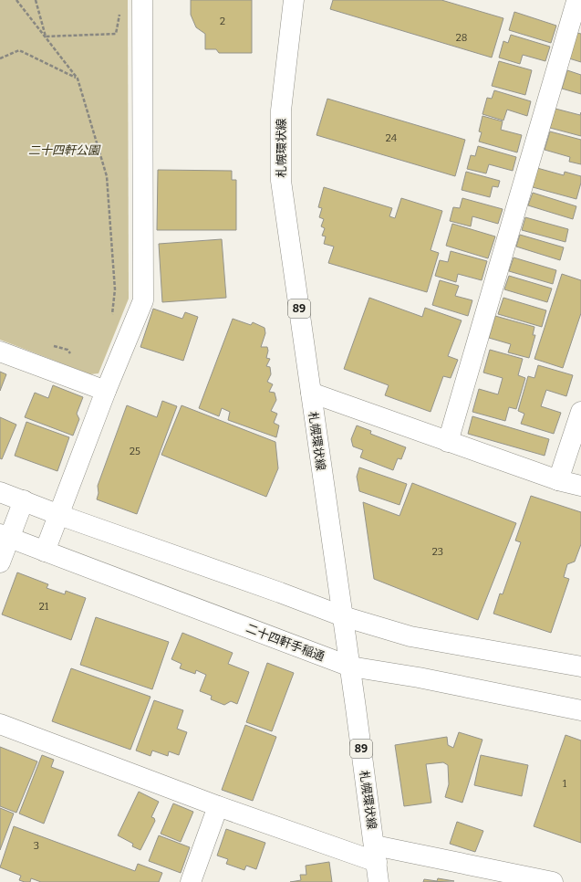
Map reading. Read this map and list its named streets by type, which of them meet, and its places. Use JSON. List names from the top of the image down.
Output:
{
  "streets": {
    "street": ["札幌環状線", "89", "二十四軒手稲通"]
  },
  "crossings": [
    ["札幌環状線", "二十四軒手稲通"]
  ],
  "parks": ["二十四軒公園"],
  "house_numbers": [
    "2",
    "28",
    "24",
    "25",
    "23",
    "21",
    "1",
    "3"
  ]
}
